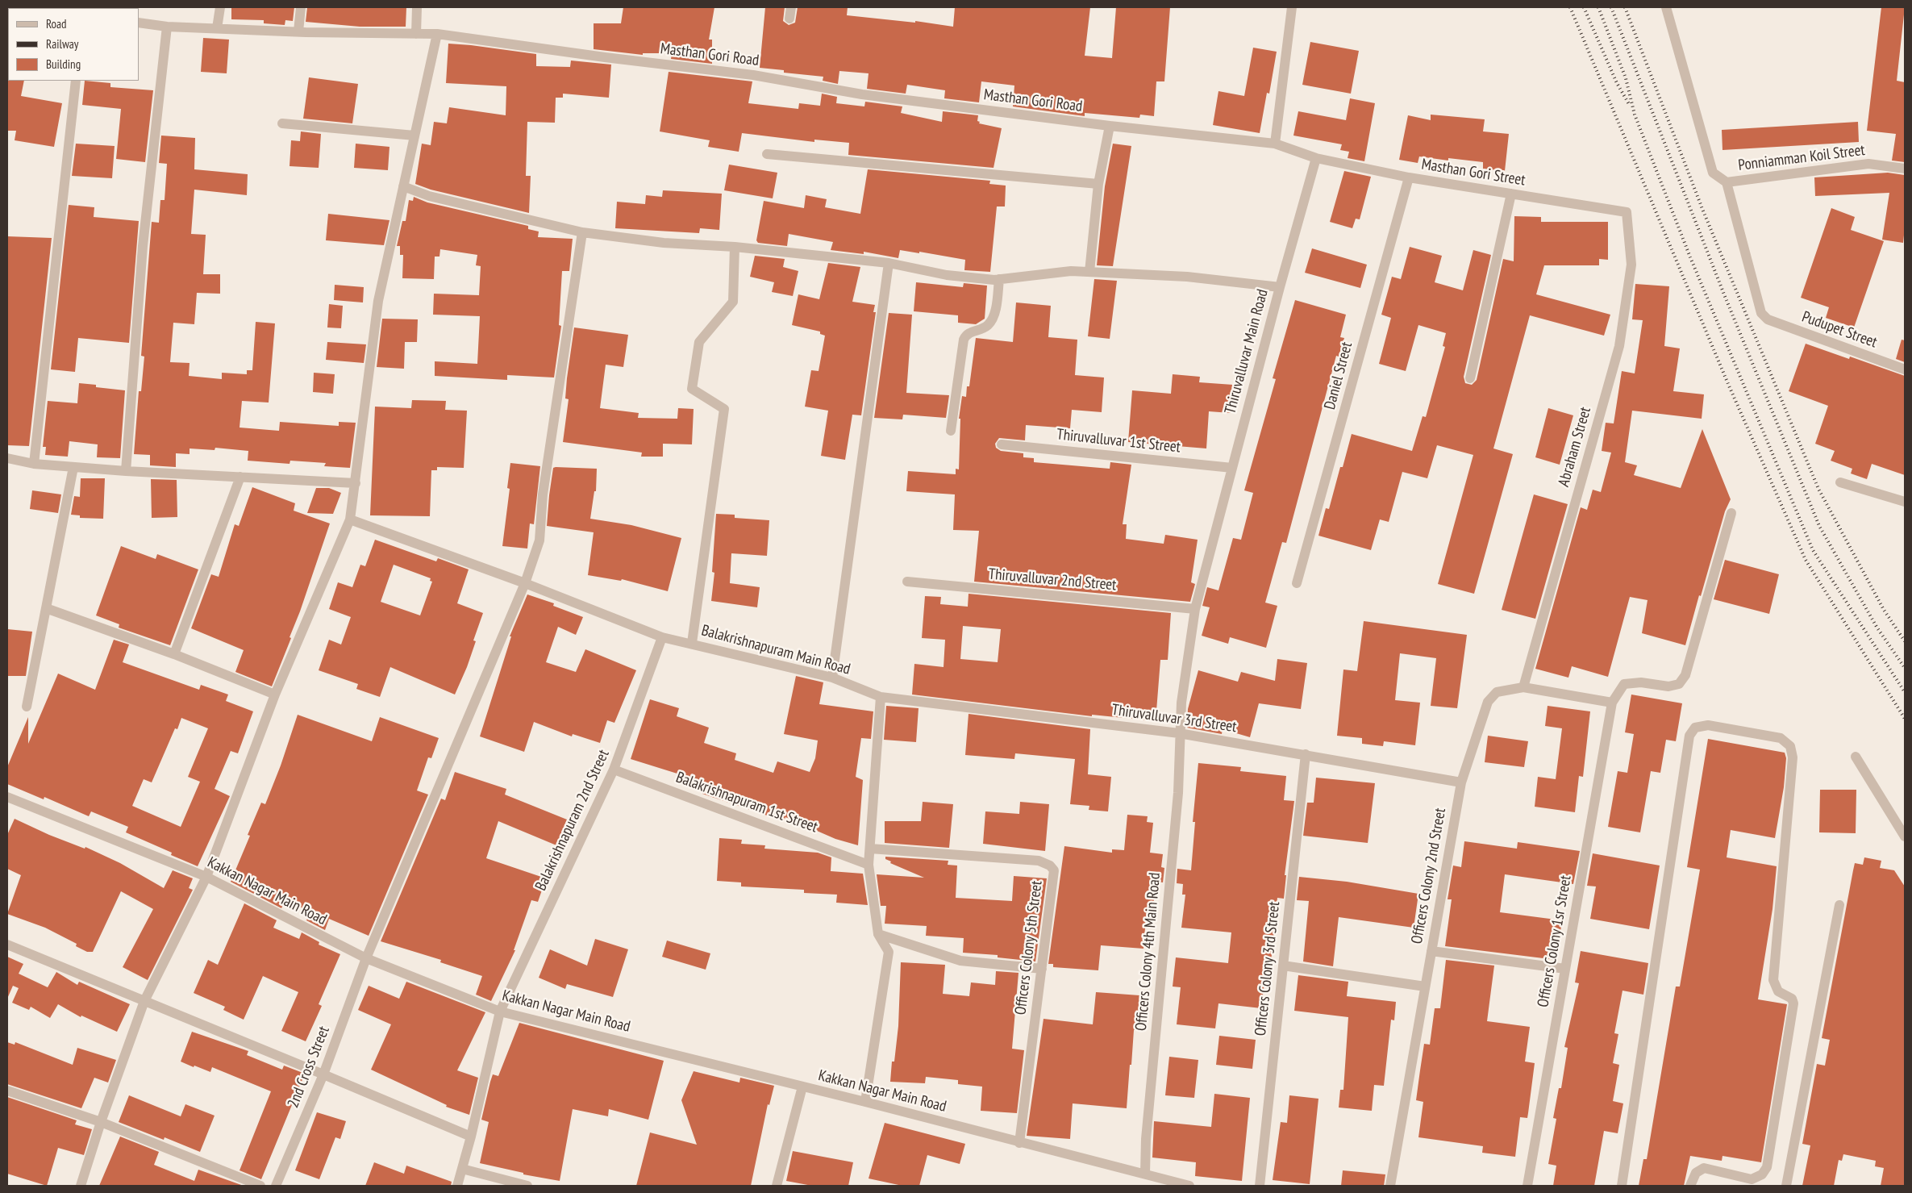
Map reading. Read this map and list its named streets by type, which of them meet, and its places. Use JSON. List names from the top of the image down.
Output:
{
  "streets": {
    "street": [
      "Masthan Gori Road",
      "Ponniamman Koil Street",
      "Masthan Gori Street",
      "Pudupet Street",
      "Thiruvalluvar Main Road",
      "Daniel Street",
      "Thiruvalluvar 1st Street",
      "Abraham Street",
      "Thiruvalluvar 2nd Street",
      "Balakrishnapuram Main Road",
      "Thiruvalluvar 3rd Street",
      "Balakrishnapuram 1st Street",
      "Balakrishnapuram 2nd Street",
      "Officers Colony 2nd Street",
      "Kakkan Nagar Main Road",
      "Officers Colony 1sr Street",
      "Officers Colony 5th Street",
      "Officers Colony 4th Main Road",
      "Officers Colony 3rd Street",
      "2nd Cross Street"
    ]
  },
  "crossings": [
    ["Ponniamman Koil Street", "Pudupet Street"],
    ["Masthan Gori Street", "Thiruvalluvar Main Road"],
    ["Masthan Gori Street", "Daniel Street"],
    ["Masthan Gori Street", "Abraham Street"],
    ["Thiruvalluvar Main Road", "Thiruvalluvar 1st Street"],
    ["Thiruvalluvar Main Road", "Thiruvalluvar 2nd Street"],
    ["Thiruvalluvar Main Road", "Thiruvalluvar 3rd Street"],
    ["Thiruvalluvar Main Road", "Officers Colony 4th Main Road"],
    ["Abraham Street", "Officers Colony 2nd Street"],
    ["Balakrishnapuram Main Road", "Thiruvalluvar 3rd Street"],
    ["Balakrishnapuram Main Road", "Balakrishnapuram 2nd Street"],
    ["Balakrishnapuram Main Road", "2nd Cross Street"],
    ["Thiruvalluvar 3rd Street", "Officers Colony 2nd Street"],
    ["Thiruvalluvar 3rd Street", "Officers Colony 4th Main Road"],
    ["Thiruvalluvar 3rd Street", "Officers Colony 3rd Street"],
    ["Balakrishnapuram 1st Street", "Balakrishnapuram 2nd Street"],
    ["Balakrishnapuram 2nd Street", "Kakkan Nagar Main Road"],
    ["Officers Colony 2nd Street", "Officers Colony 1sr Street"],
    ["Kakkan Nagar Main Road", "Officers Colony 5th Street"],
    ["Kakkan Nagar Main Road", "Officers Colony 4th Main Road"],
    ["Kakkan Nagar Main Road", "2nd Cross Street"]
  ],
  "legend": ["Road", "Railway", "Building"]
}
